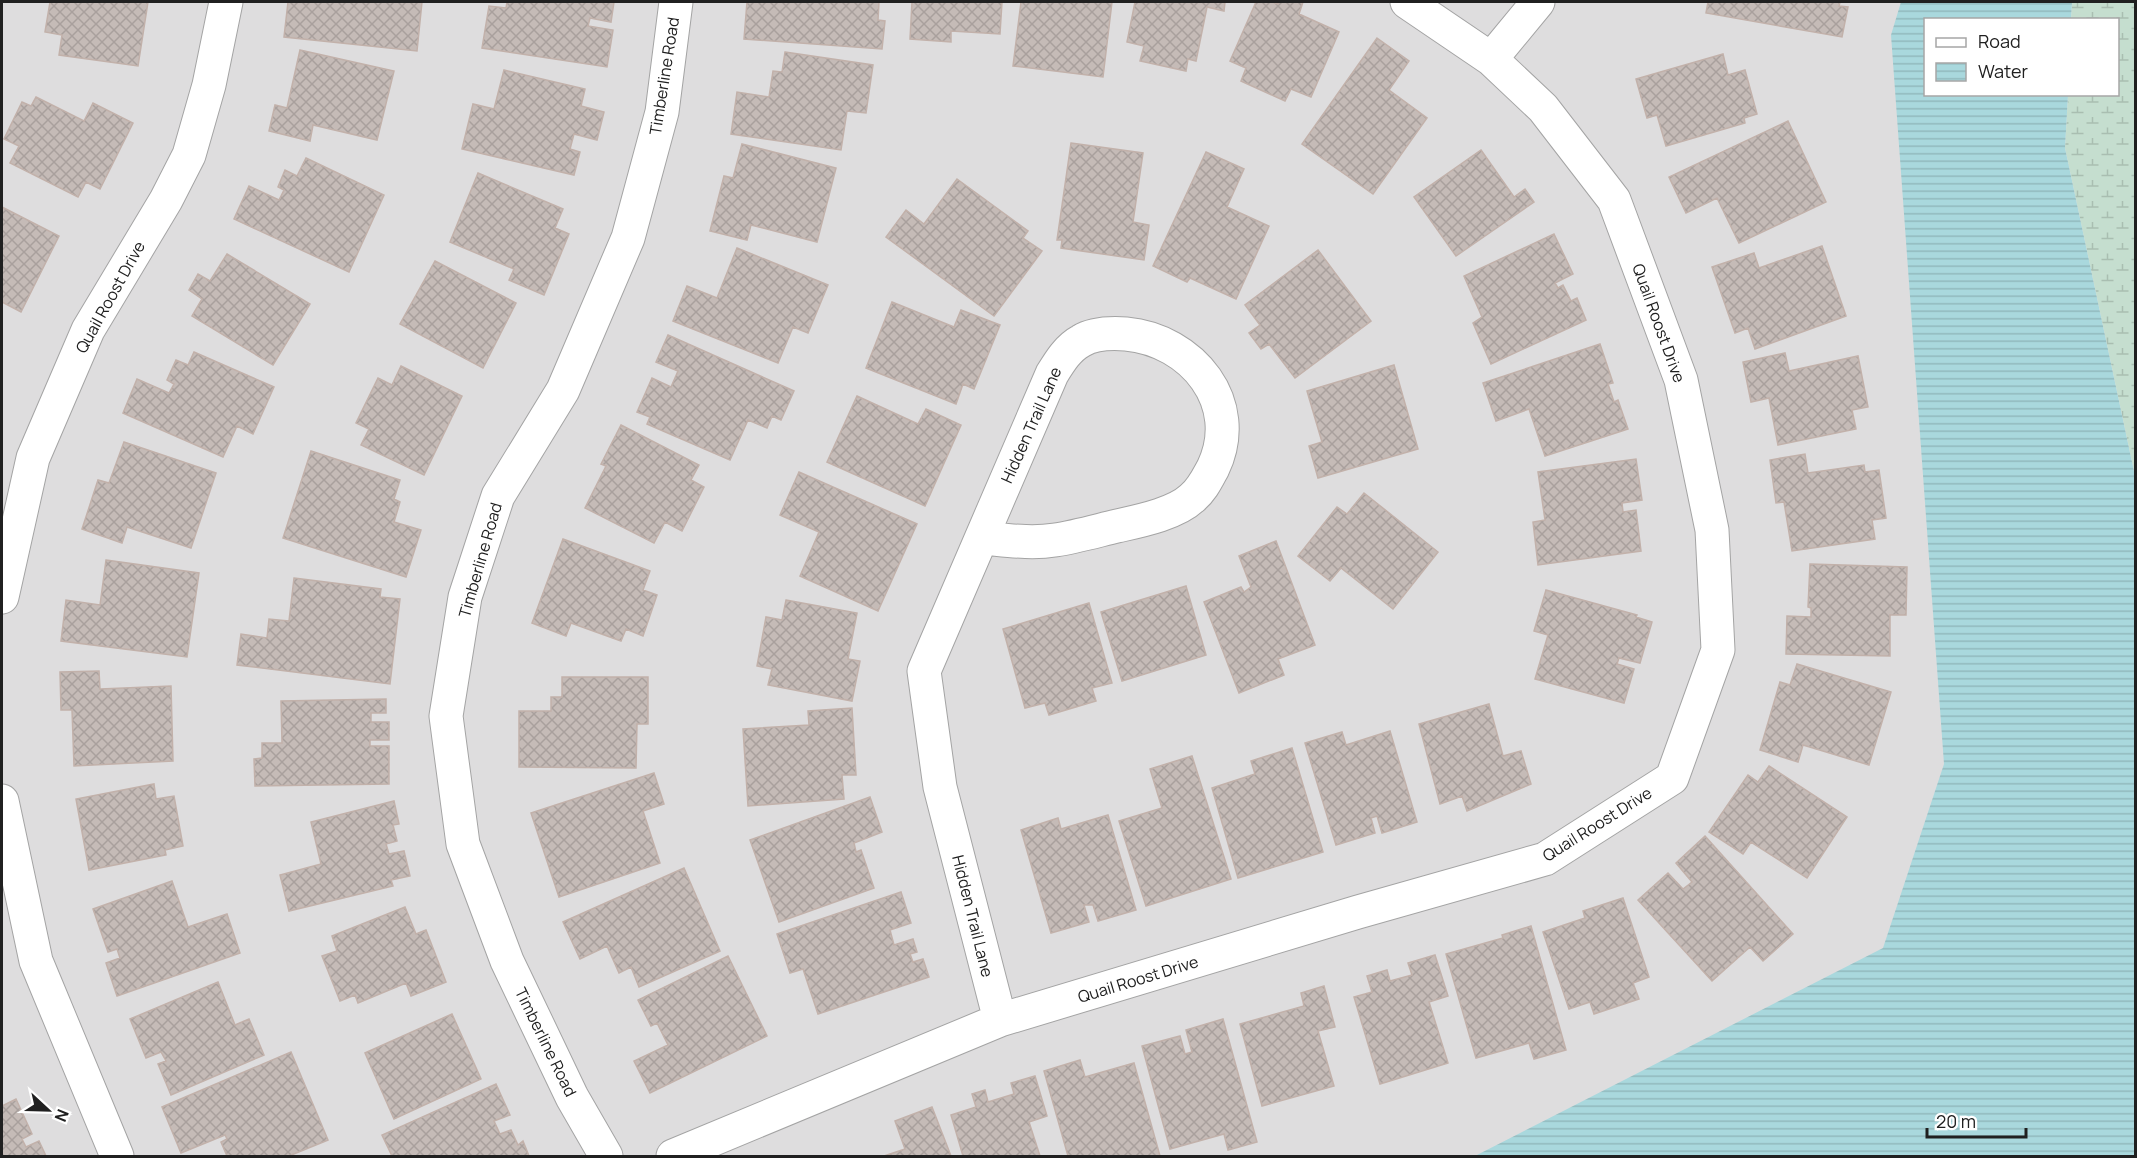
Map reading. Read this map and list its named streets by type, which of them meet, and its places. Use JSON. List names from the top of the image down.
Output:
{
  "streets": {
    "street": ["Timberline Road", "Quail Roost Drive", "Hidden Trail Lane"]
  },
  "crossings": [
    ["Quail Roost Drive", "Hidden Trail Lane"]
  ],
  "legend": ["Road", "Water"],
  "scale_bar": "20 m",
  "north": "right"
}
